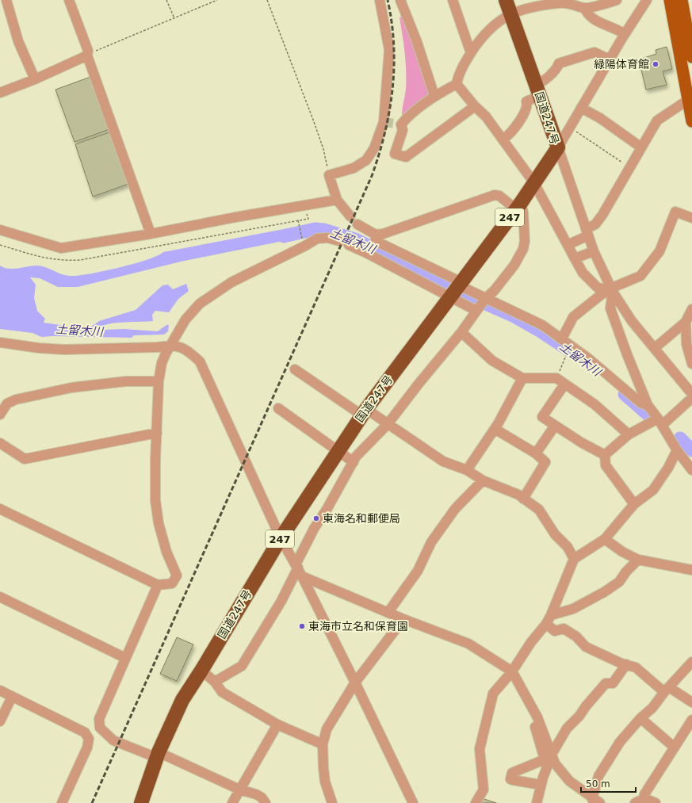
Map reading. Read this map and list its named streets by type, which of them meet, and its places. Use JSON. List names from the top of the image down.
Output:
{
  "streets": {
    "highway": ["国道247号", "247"]
  },
  "water": ["土留木川"],
  "places": ["緑陽体育館", "東海名和郵便局", "東海市立名和保育園"],
  "scale_bar": "50 m"
}
